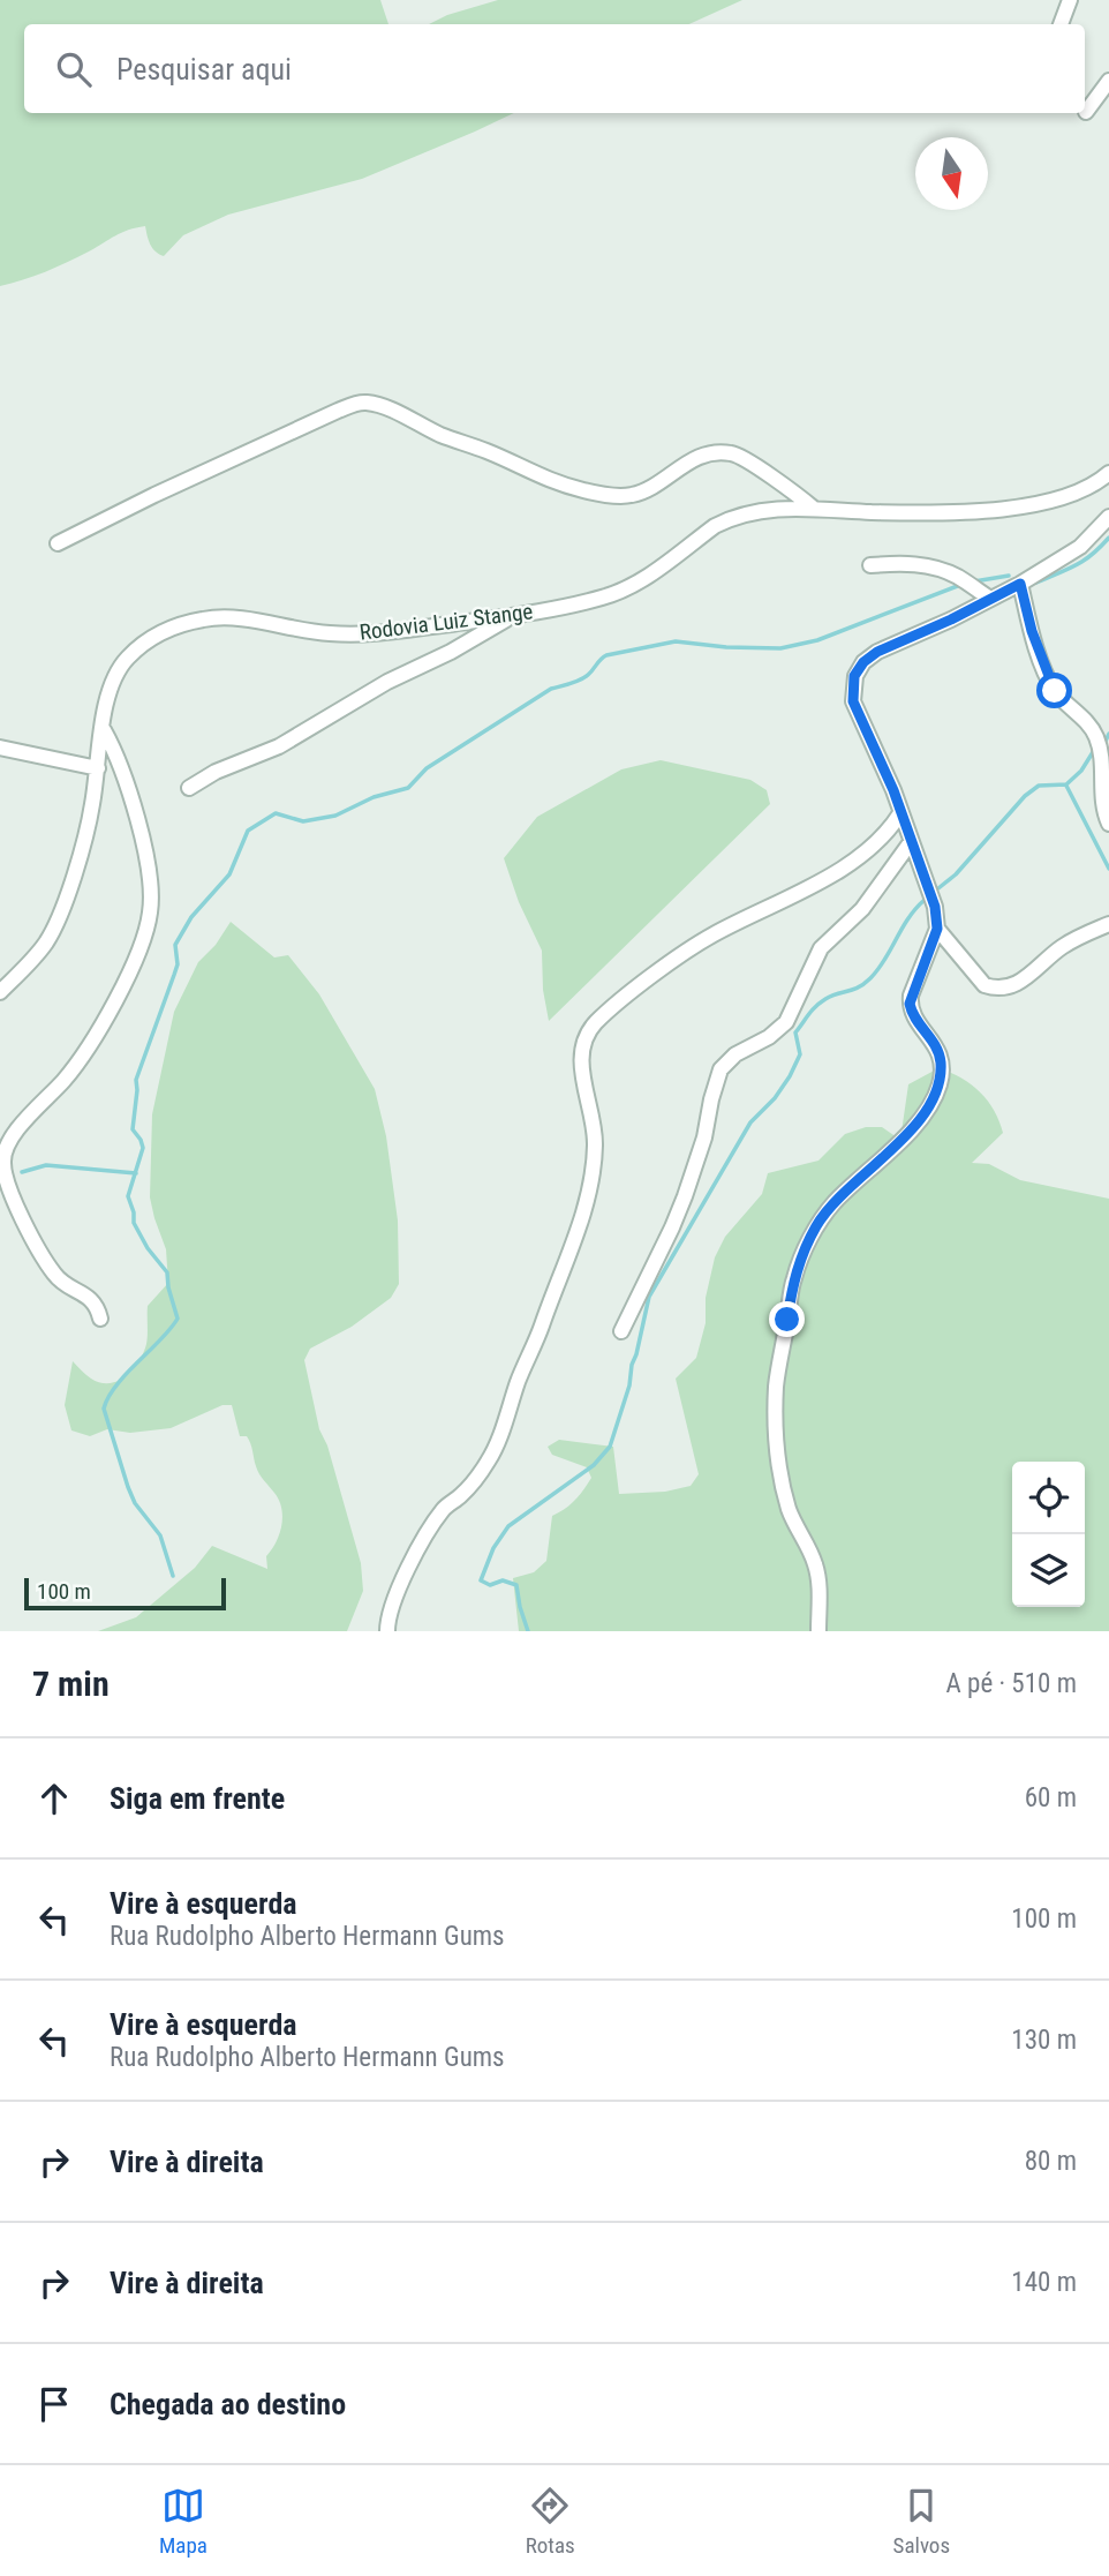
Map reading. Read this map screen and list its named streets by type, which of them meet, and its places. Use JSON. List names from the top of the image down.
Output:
{
  "streets": {
    "street": ["Rodovia Luiz Stange"]
  },
  "scale_bar": "100 m",
  "north": "bottom",
  "page": {
    "search": "Pesquisar aqui",
    "scale": "100 m",
    "heading": ["7 min", "A pé · 510 m"],
    "list": [
      ["Siga em frente", "60 m"],
      ["Vire à esquerda", "Rua Rudolpho Alberto Hermann Gums", "100 m"],
      ["Vire à esquerda", "Rua Rudolpho Alberto Hermann Gums", "130 m"],
      ["Vire à direita", "80 m"],
      ["Vire à direita", "140 m"],
      "Chegada ao destino"
    ],
    "nav": ["Mapa", "Rotas", "Salvos"]
  }
}
